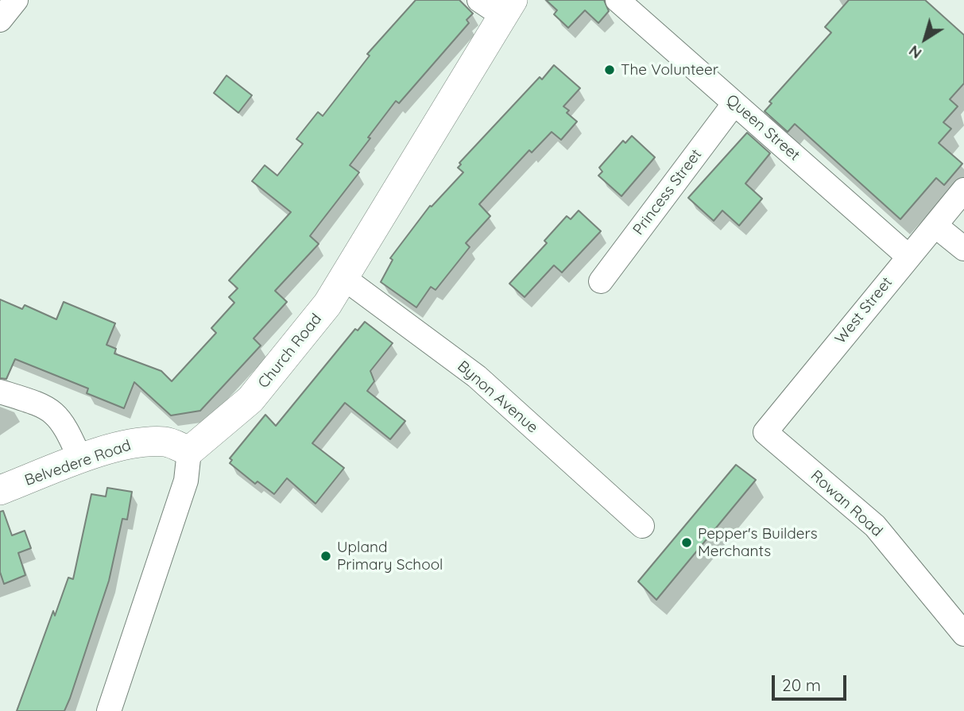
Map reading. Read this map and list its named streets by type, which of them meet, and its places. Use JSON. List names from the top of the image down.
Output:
{
  "streets": {
    "street": [
      "Queen Street",
      "Princess Street",
      "West Street",
      "Church Road",
      "Bynon Avenue",
      "Belvedere Road",
      "Rowan Road"
    ]
  },
  "crossings": [
    ["Queen Street", "Princess Street"],
    ["Queen Street", "West Street"],
    ["West Street", "Rowan Road"],
    ["Church Road", "Bynon Avenue"],
    ["Church Road", "Belvedere Road"]
  ],
  "places": ["The Volunteer", "Pepper's Builders Merchants", "Upland Primary School"],
  "scale_bar": "20 m",
  "north": "bottom left"
}
